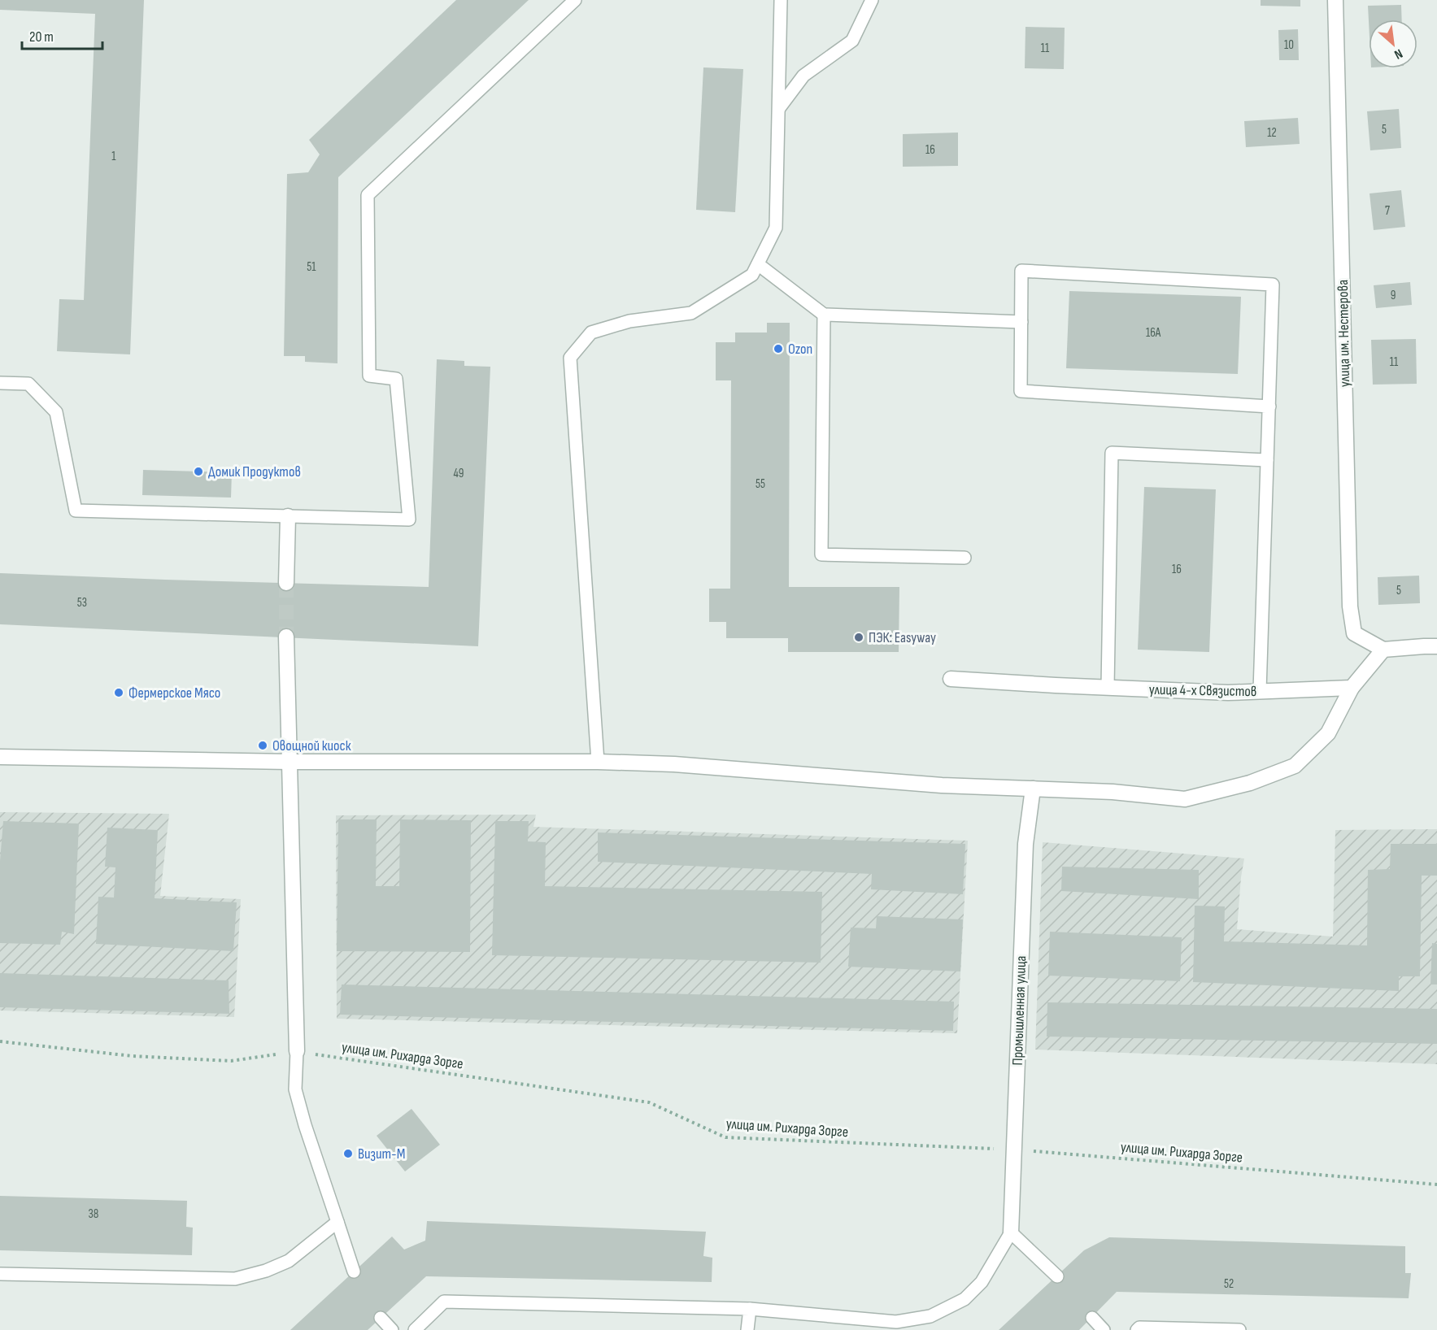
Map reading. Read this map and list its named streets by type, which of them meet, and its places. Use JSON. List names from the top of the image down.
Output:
{
  "streets": {
    "street": ["улица им. Нестерова", "улица 4-х Связистов", "Промышленная улица"],
    "path": ["улица им. Рихарда Зорге"]
  },
  "crossings": [
    ["Промышленная улица", "улица им. Рихарда Зорге"]
  ],
  "places": [
    "Ozon",
    "Домик Продуктов",
    "ПЭК: Easyway",
    "Фермерское Мясо",
    "Овощной киоск",
    "Визит-М"
  ],
  "house_numbers": [
    "10",
    "11",
    "5",
    "12",
    "16",
    "1",
    "7",
    "51",
    "9",
    "16А",
    "11",
    "49",
    "55",
    "16",
    "5",
    "53",
    "38",
    "52"
  ],
  "scale_bar": "20 m",
  "north": "bottom right"
}
